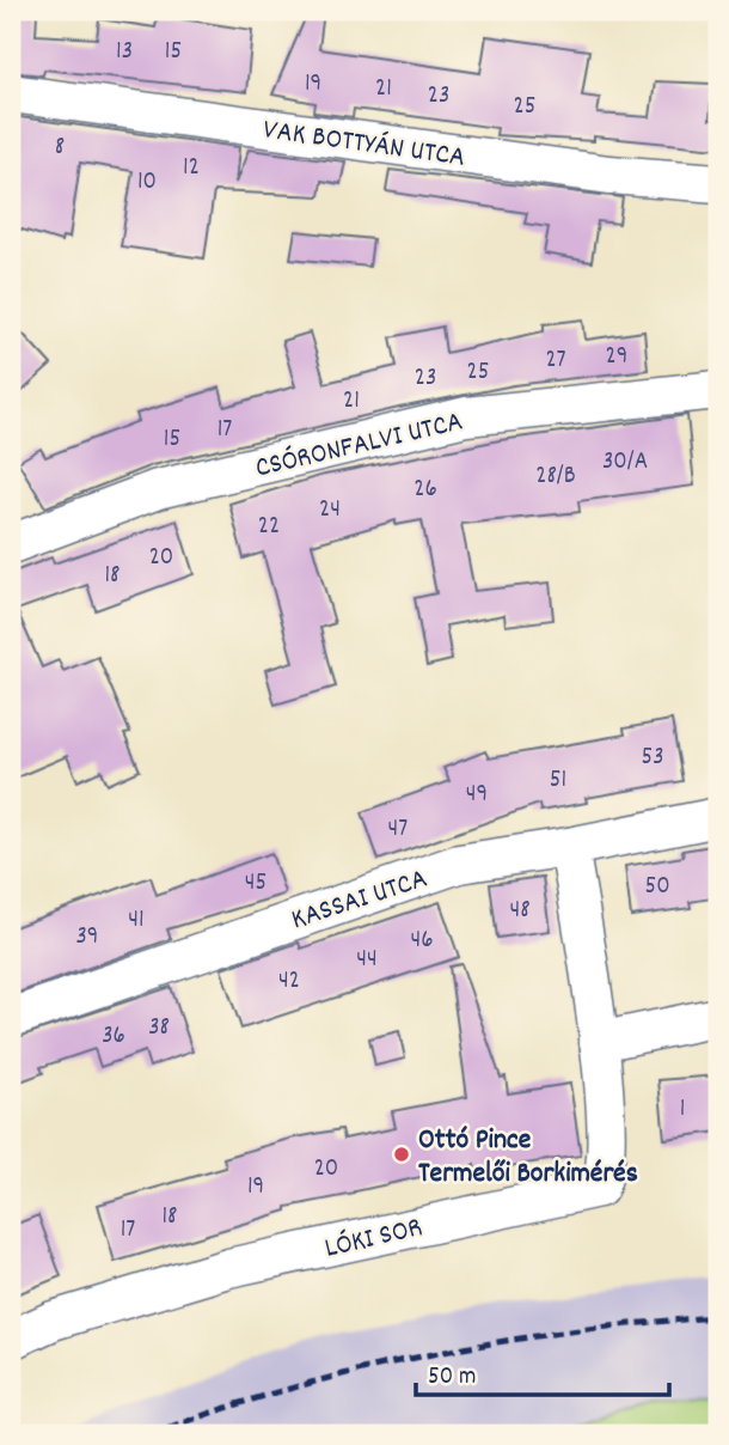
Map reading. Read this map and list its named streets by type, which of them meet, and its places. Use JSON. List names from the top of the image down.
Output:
{
  "streets": {
    "street": [
      "VAK BOTTYÁN UTCA",
      "CSÓRONFALVI UTCA",
      "KASSAI UTCA",
      "LÓKI SOR"
    ]
  },
  "places": ["Ottó Pince Termelői Borkimérés"],
  "house_numbers": [
    "13",
    "15",
    "19",
    "21",
    "23",
    "25",
    "8",
    "12",
    "10",
    "29",
    "27",
    "25",
    "23",
    "21",
    "17",
    "15",
    "30/A",
    "28/B",
    "26",
    "24",
    "22",
    "20",
    "18",
    "53",
    "51",
    "49",
    "47",
    "45",
    "50",
    "48",
    "41",
    "39",
    "46",
    "44",
    "42",
    "38",
    "36",
    "1",
    "20",
    "19",
    "18",
    "17"
  ],
  "scale_bar": "50 m"
}
